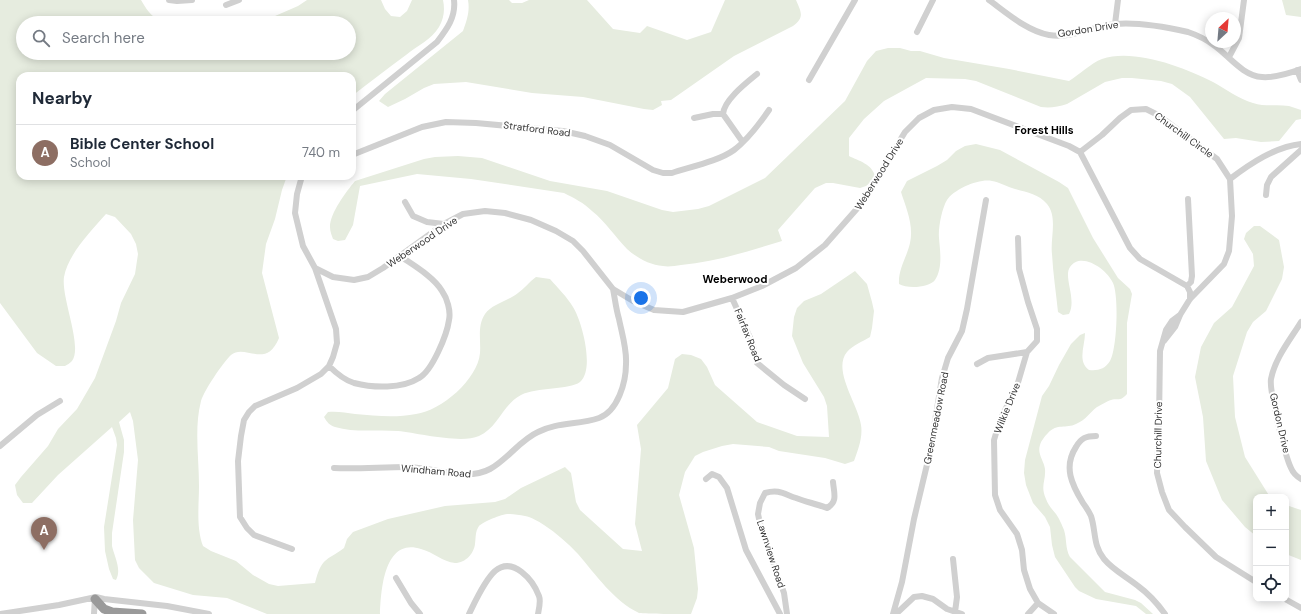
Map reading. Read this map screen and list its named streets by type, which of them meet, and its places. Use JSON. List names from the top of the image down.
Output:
{
  "streets": {
    "street": [
      "Gordon Drive",
      "Stratford Road",
      "Churchill Circle",
      "Weberwood Drive",
      "Fairfax Road",
      "Wilkie Drive",
      "Greenmeadow Road",
      "Churchill Drive",
      "Windham Road",
      "Lawnview Road"
    ]
  },
  "crossings": [
    ["Churchill Circle", "Weberwood Drive"],
    ["Churchill Circle", "Churchill Drive"],
    ["Weberwood Drive", "Fairfax Road"],
    ["Weberwood Drive", "Windham Road"]
  ],
  "districts": ["Forest Hills", "Weberwood"],
  "north": "top right",
  "page": {
    "search": "Search here",
    "heading": "Nearby",
    "list": [
      {
        "mark": "A",
        "name": "Bible Center School",
        "note": "School",
        "value": "740 m"
      }
    ],
    "map_buttons": ["+", "−"],
    "pins": "A"
  }
}
